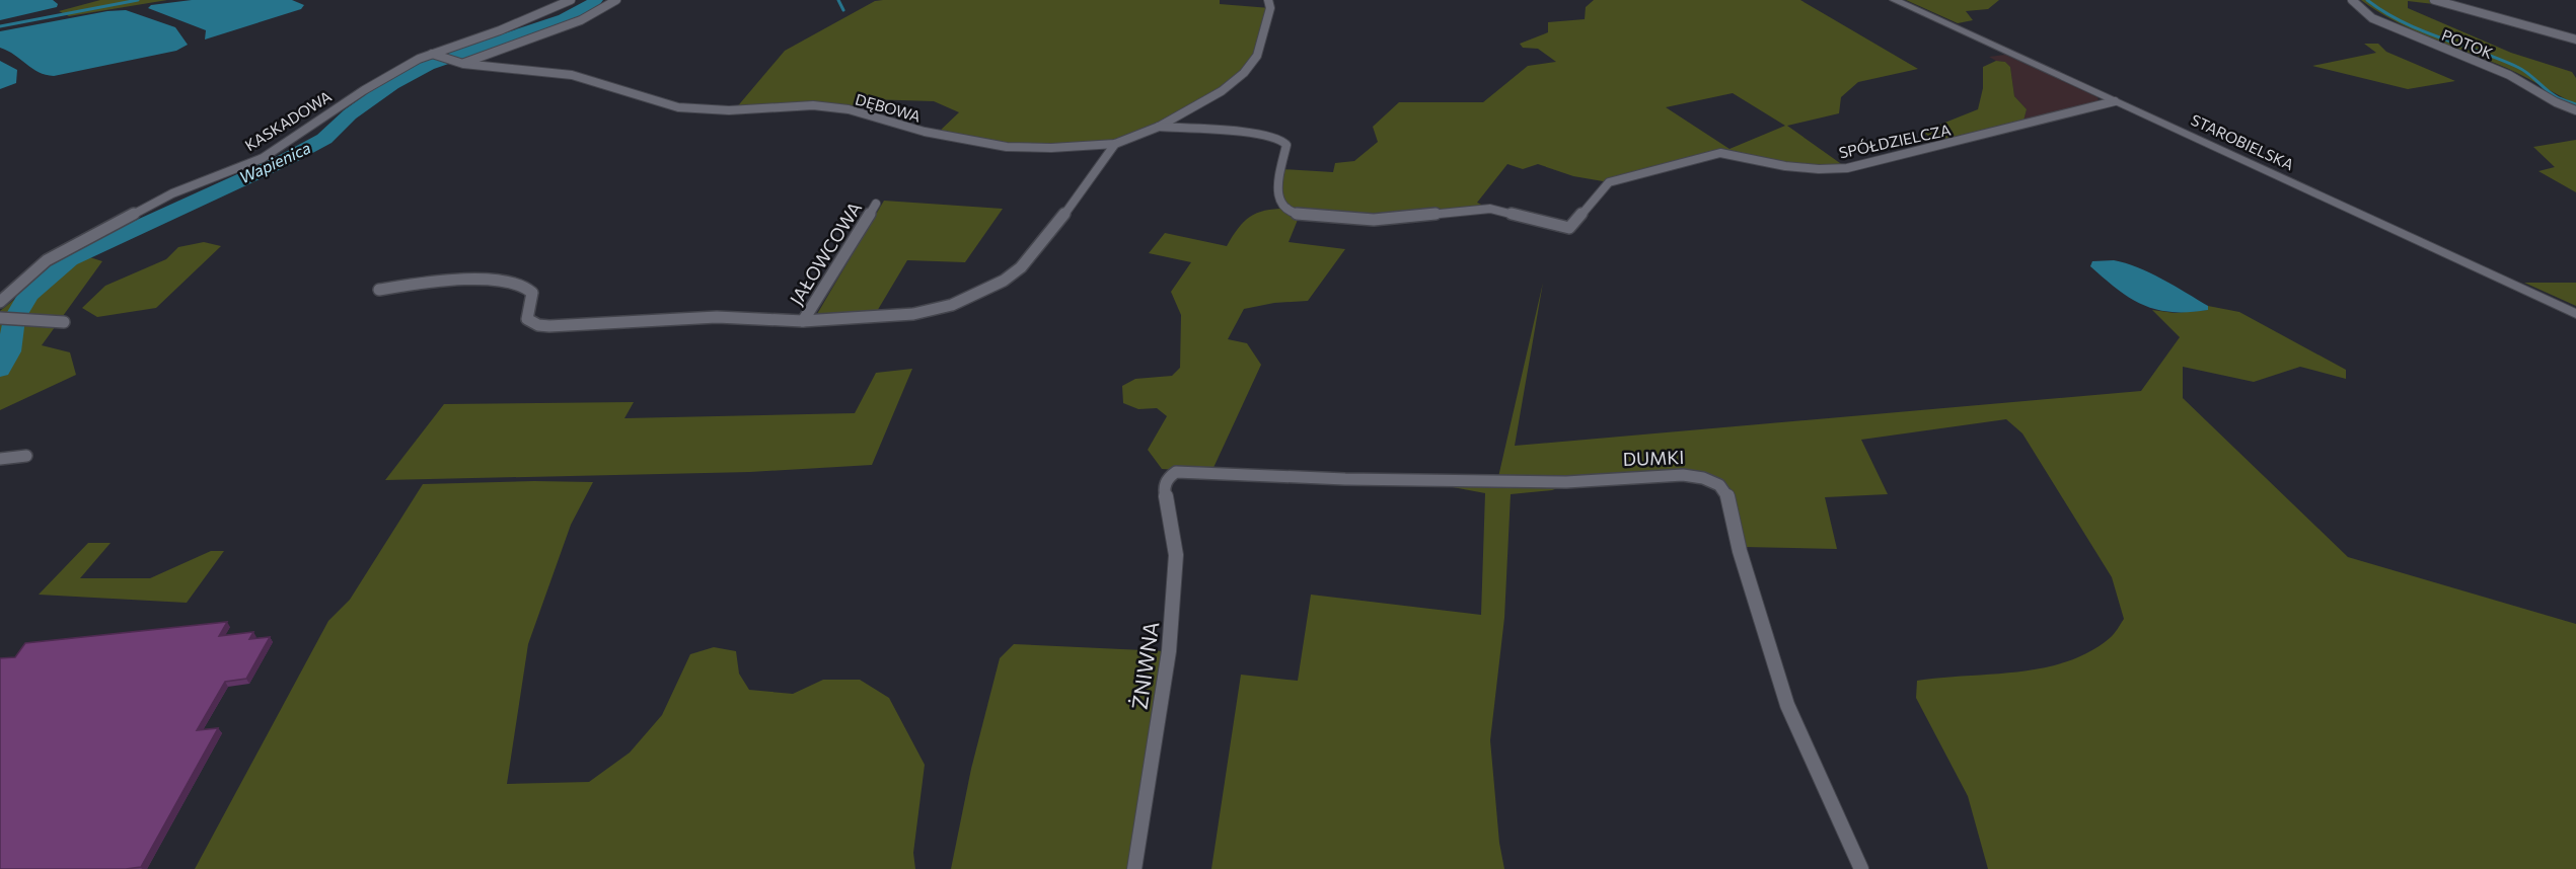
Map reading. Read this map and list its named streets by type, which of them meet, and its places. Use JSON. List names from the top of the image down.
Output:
{
  "streets": {
    "street": [
      "POTOK",
      "DĘBOWA",
      "KASKADOWA",
      "SPÓŁDZIELCZA",
      "STAROBIELSKA",
      "JAŁOWCOWA",
      "DUMKI",
      "ŻNIWNA"
    ]
  },
  "crossings": [
    ["DĘBOWA", "KASKADOWA"],
    ["DĘBOWA", "SPÓŁDZIELCZA"],
    ["SPÓŁDZIELCZA", "STAROBIELSKA"],
    ["DUMKI", "ŻNIWNA"]
  ],
  "water": ["Wapienica"]
}
